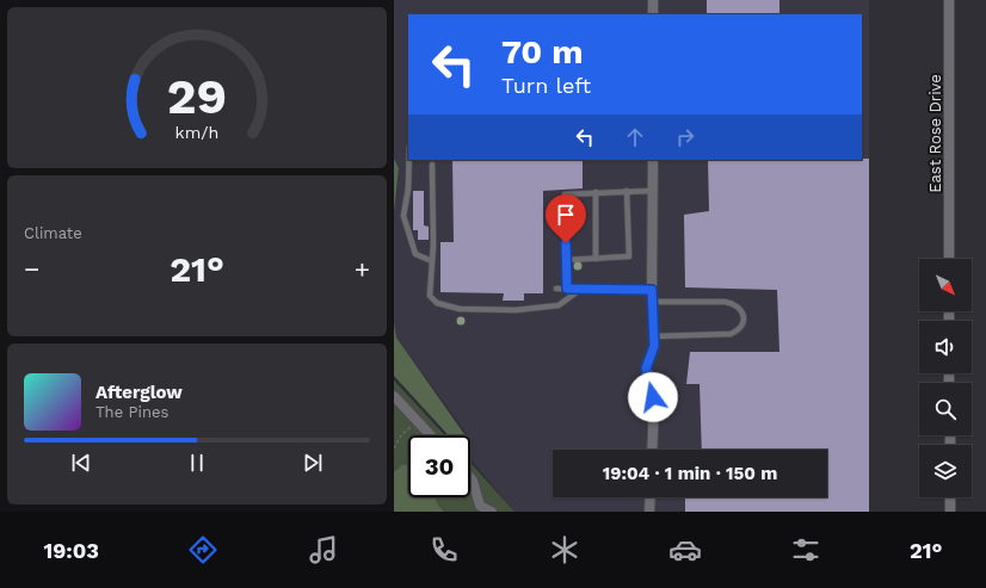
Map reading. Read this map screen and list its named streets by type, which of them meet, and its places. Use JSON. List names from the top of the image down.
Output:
{
  "streets": {
    "street": ["East Rose Drive"]
  },
  "north": "bottom right",
  "page": {
    "turn": ["70 m", "Turn left"],
    "tile": "Climate",
    "heat": ["−", "21°", "+"],
    "song": ["Afterglow", "The Pines"],
    "limit": "30",
    "trip": "19:04 · 1 min · 150 m",
    "tabs": ["19:03", "21°"],
    "gauge": ["29", "km/h"]
  }
}
